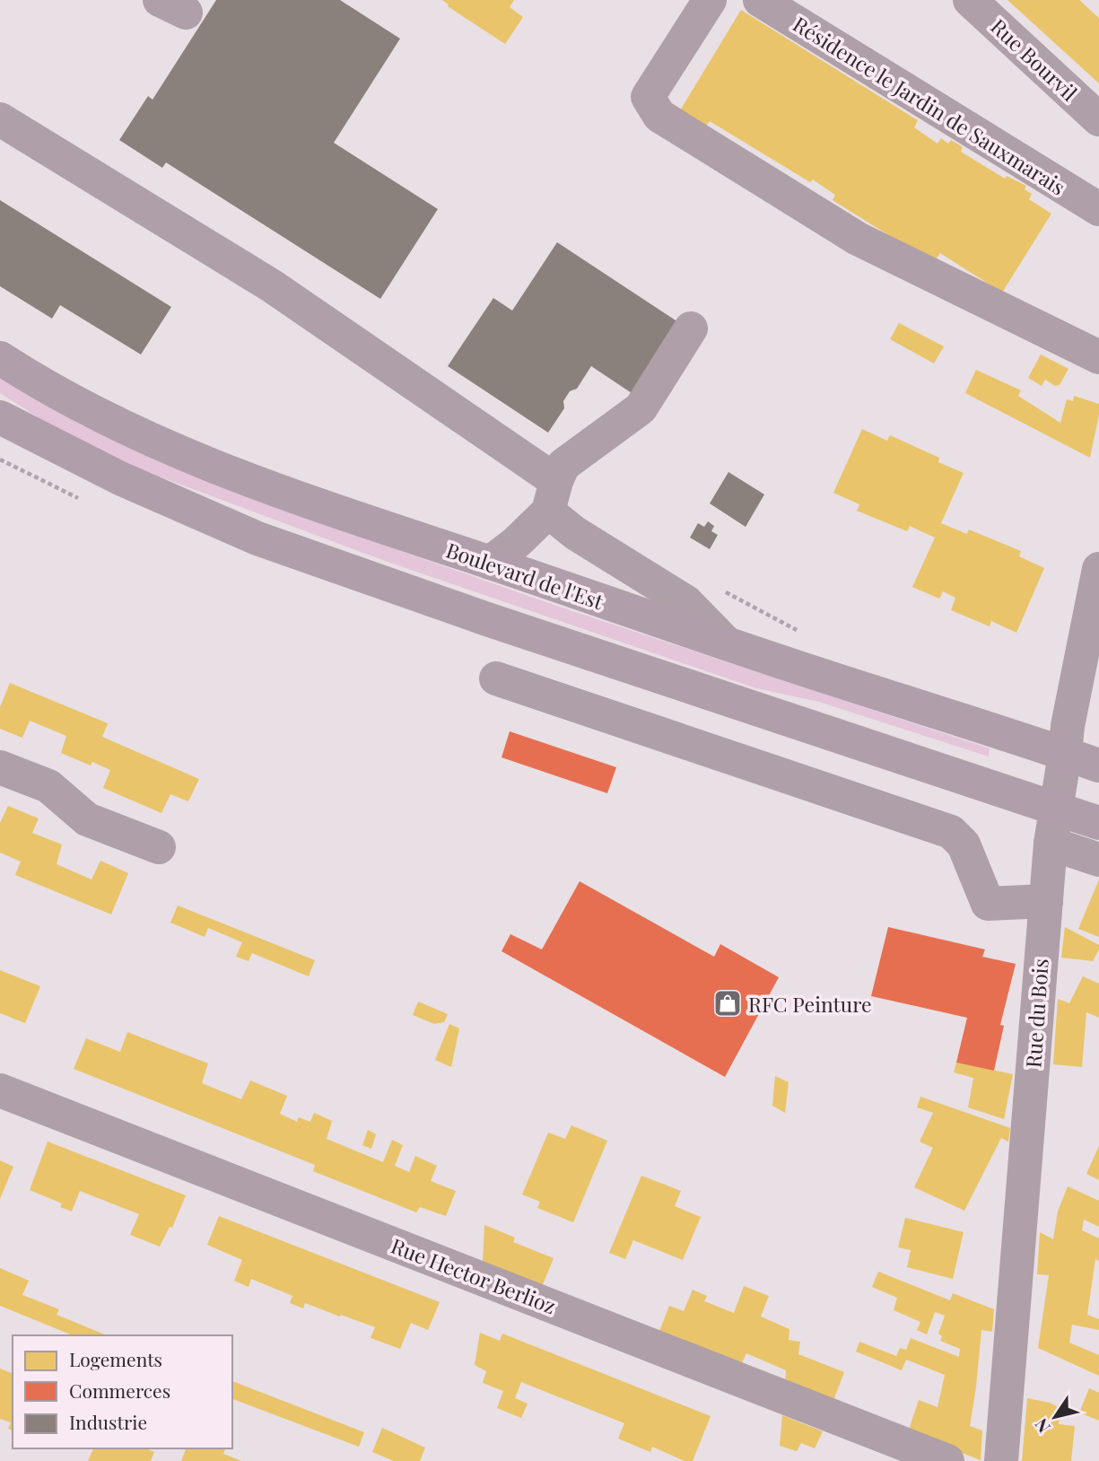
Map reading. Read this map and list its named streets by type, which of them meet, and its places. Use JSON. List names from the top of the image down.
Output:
{
  "streets": {
    "main road": ["Boulevard de l'Est"],
    "street": [
      "Rue Bourvil",
      "Résidence le Jardin de Sauxmarais",
      "Rue du Bois",
      "Rue Hector Berlioz"
    ]
  },
  "crossings": [
    ["Boulevard de l'Est", "Rue du Bois"]
  ],
  "places": {
    "shop": ["RFC Peinture"]
  },
  "legend": ["Logements", "Commerces", "Industrie"],
  "north": "bottom left"
}
